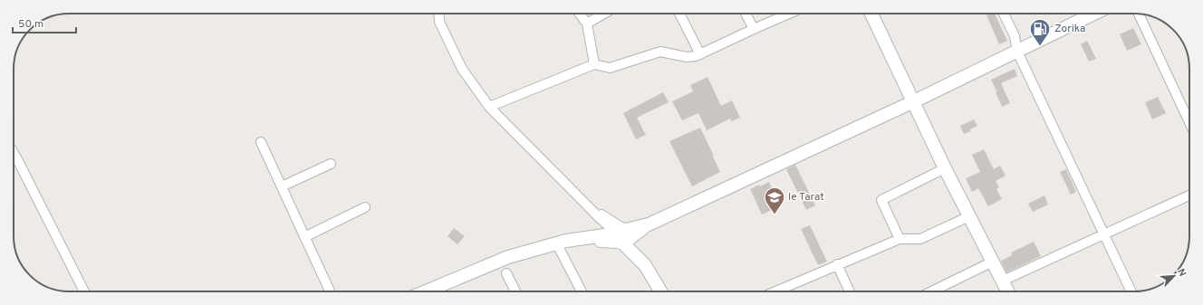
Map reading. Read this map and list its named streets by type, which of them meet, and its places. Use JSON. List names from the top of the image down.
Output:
{
  "places": {
    "fuel station": ["Zorika"],
    "school or university": ["le Tarat"]
  },
  "scale_bar": "50 m",
  "north": "top right"
}
